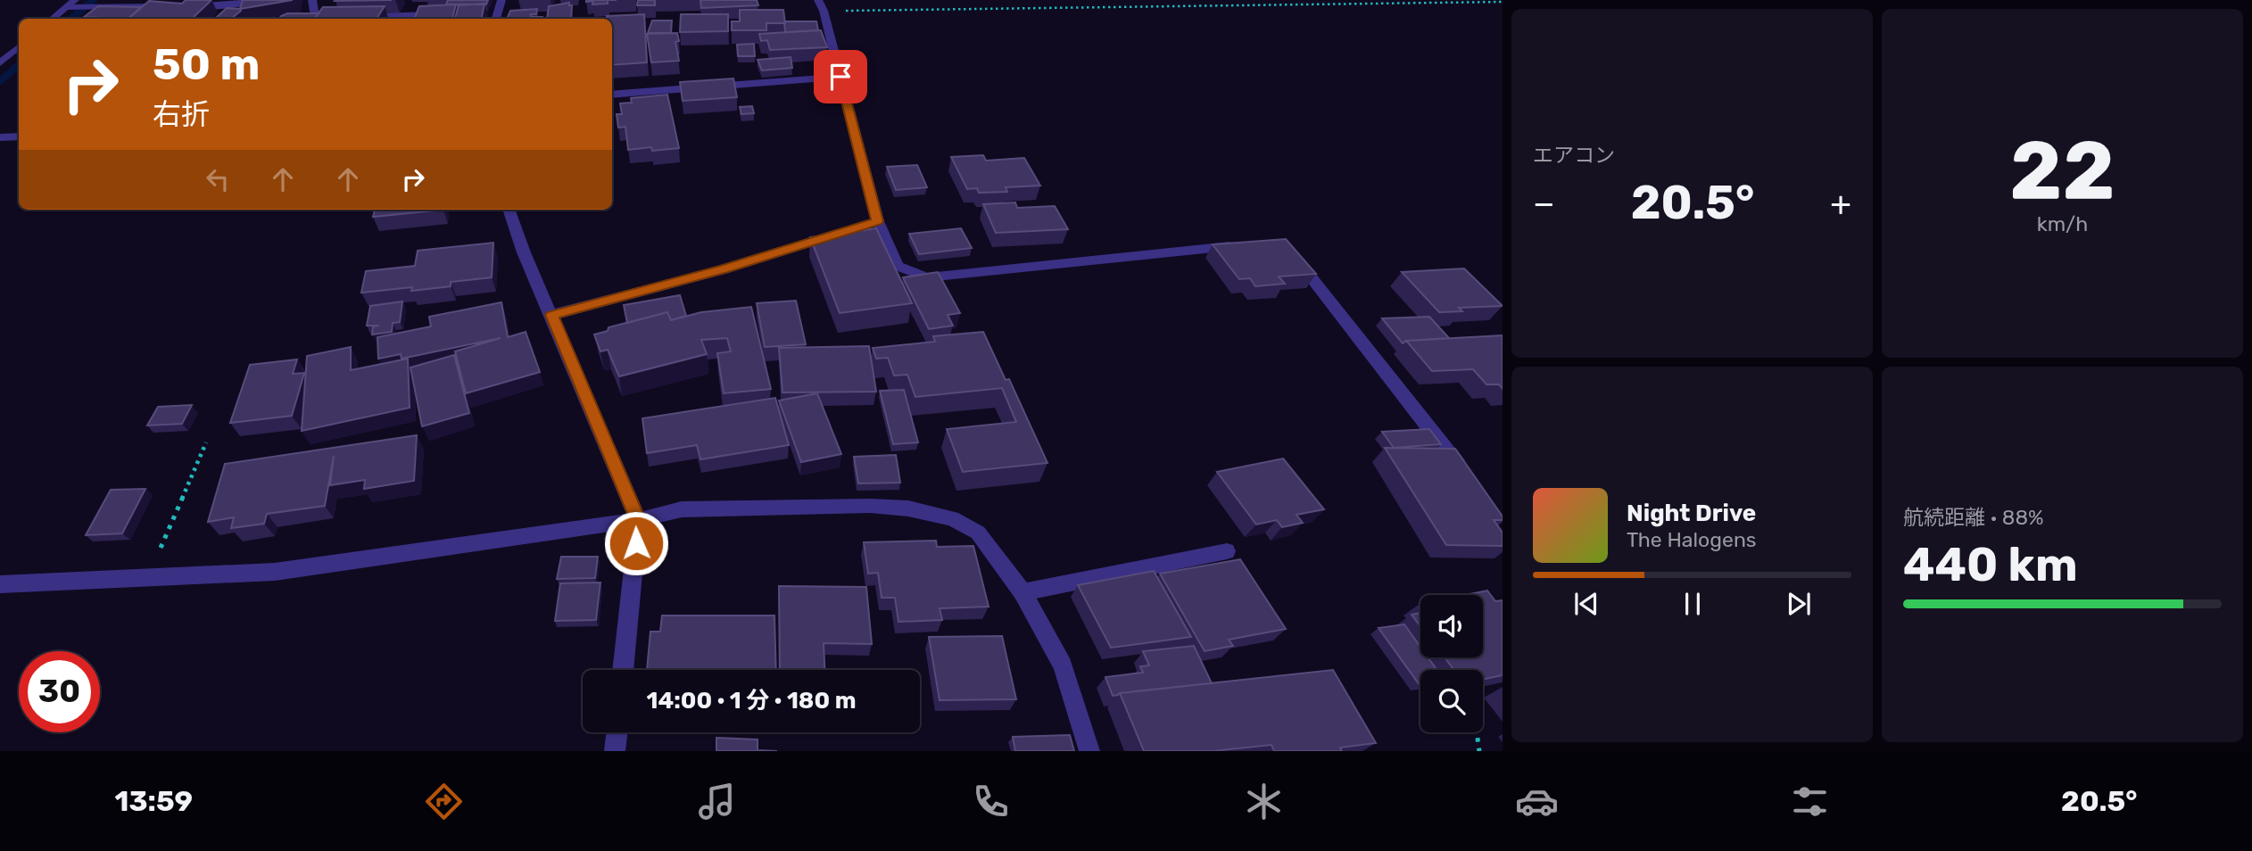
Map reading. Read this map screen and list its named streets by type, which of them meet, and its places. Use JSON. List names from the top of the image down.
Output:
{
  "page": {
    "tile": [
      "エアコン",
      ["22", "km/h"],
      ["航続距離 · 88%", "440 km"]
    ],
    "turn": ["50 m", "右折"],
    "heat": ["−", "20.5°", "+"],
    "song": ["Night Drive", "The Halogens"],
    "limit": "30",
    "trip": "14:00 · 1 分 · 180 m",
    "tabs": ["13:59", "20.5°"]
  }
}
